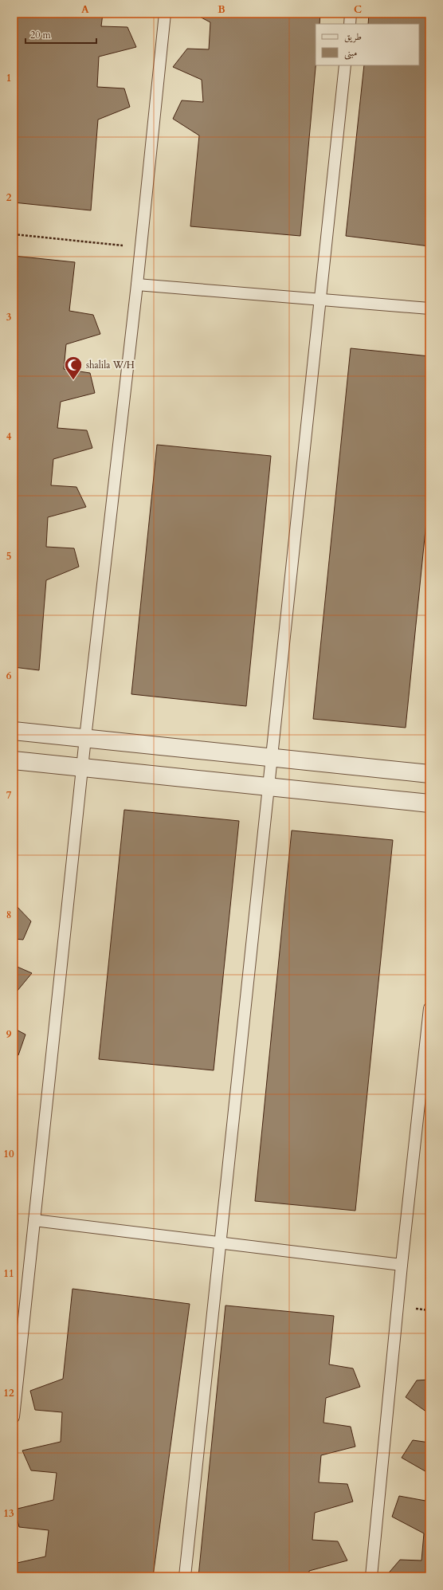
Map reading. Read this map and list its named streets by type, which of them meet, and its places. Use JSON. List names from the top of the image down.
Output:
{
  "places": {
    "mosque": ["shalila W/H"]
  },
  "legend": ["طريق", "مبنى"],
  "scale_bar": "20 m",
  "grid": {
    "columns": ["A", "B", "C"],
    "rows": [
      "1",
      "2",
      "3",
      "4",
      "5",
      "6",
      "7",
      "8",
      "9",
      "10",
      "11",
      "12",
      "13"
    ]
  }
}
